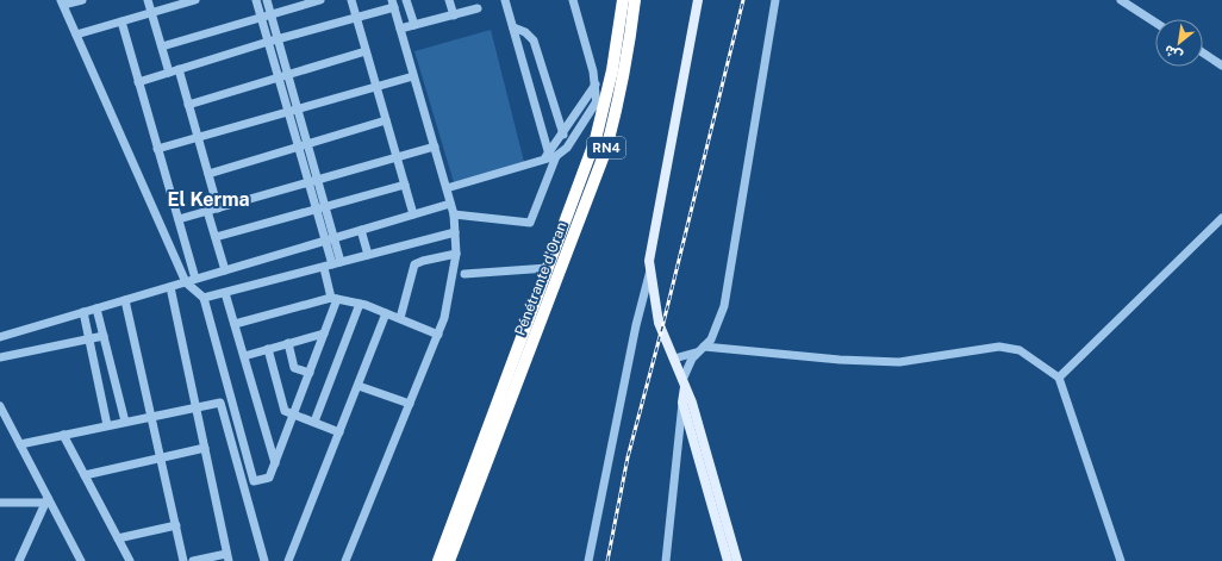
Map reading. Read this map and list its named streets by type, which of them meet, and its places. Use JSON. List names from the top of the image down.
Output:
{
  "streets": {
    "highway": ["RN4", "Pénétrante d'Oran"]
  },
  "districts": ["El Kerma"],
  "north": "bottom left"
}
